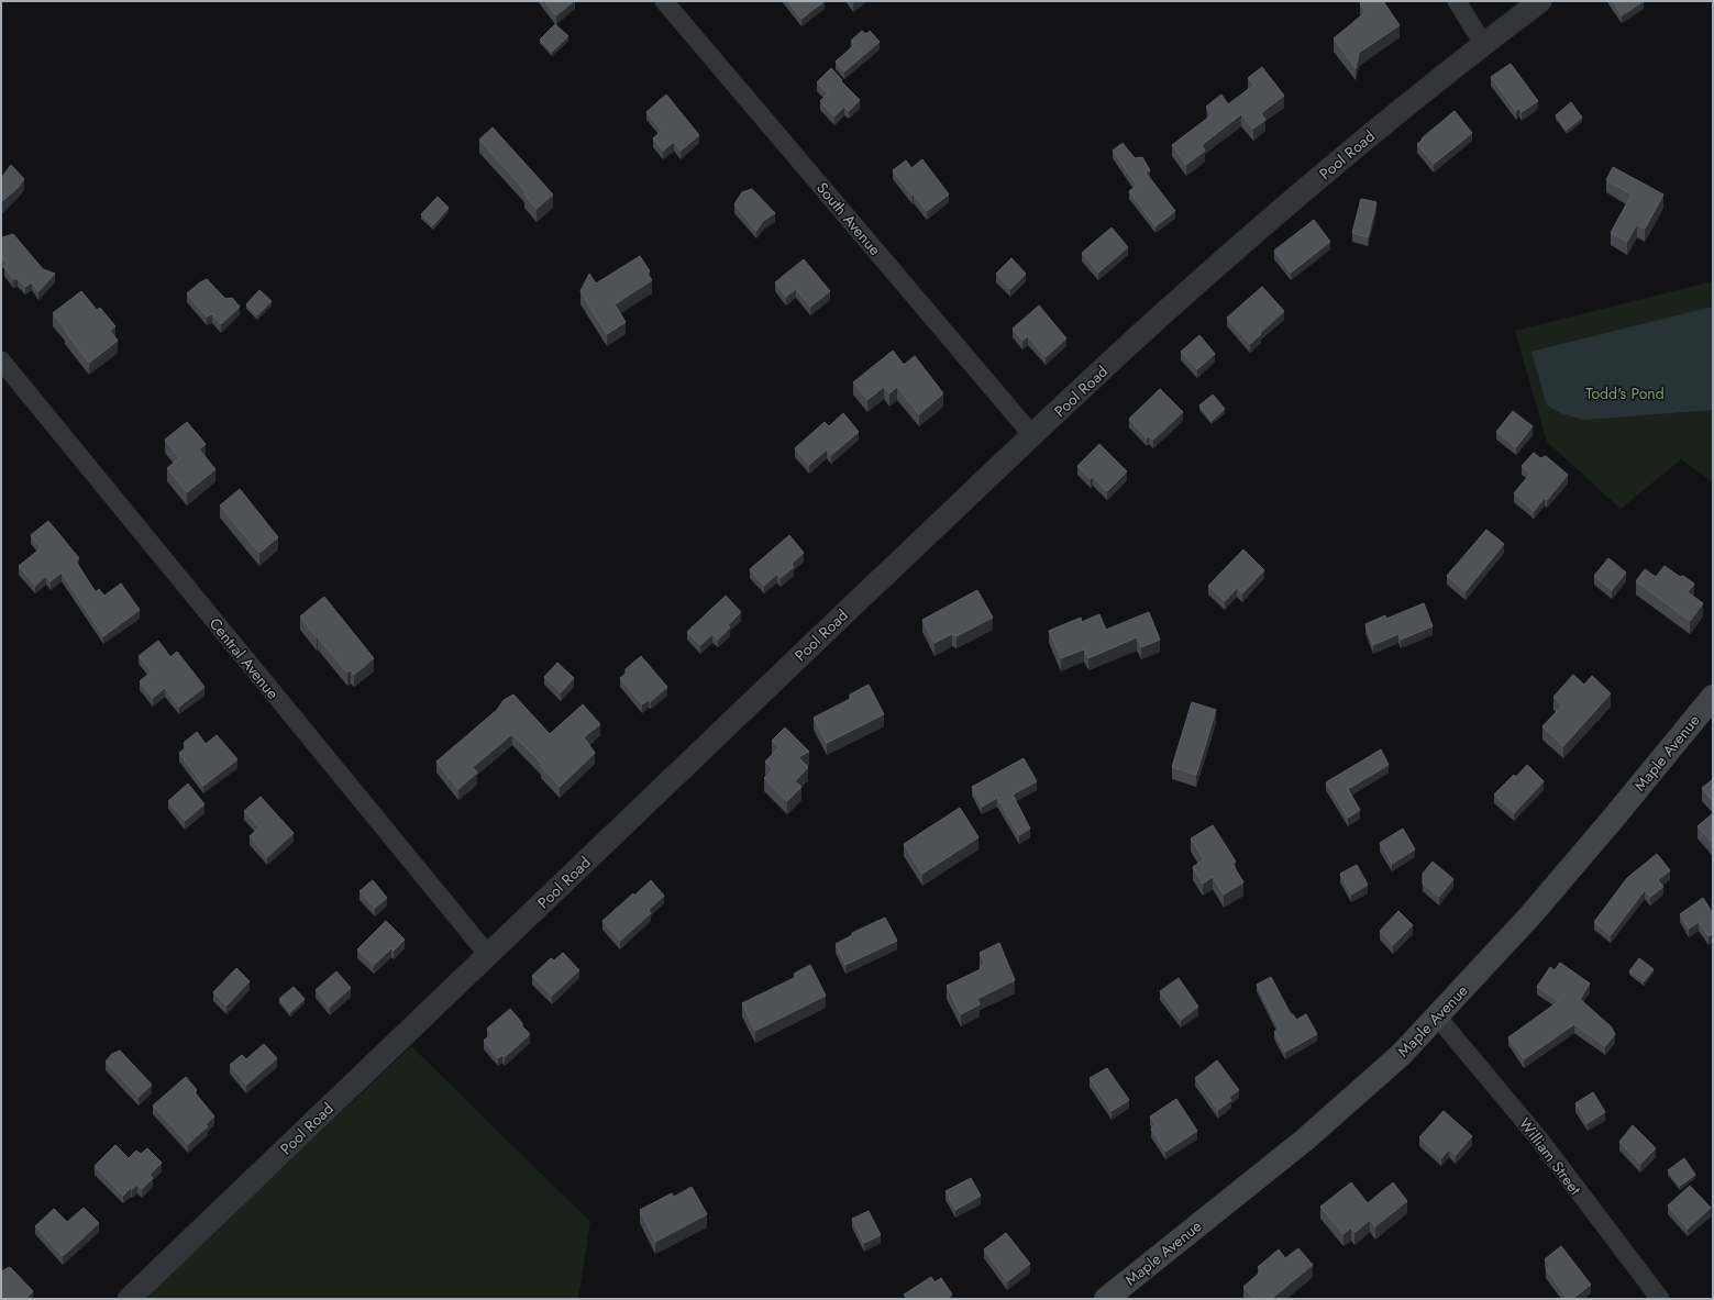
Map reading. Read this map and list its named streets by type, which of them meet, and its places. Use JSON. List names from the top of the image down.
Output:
{
  "streets": {
    "main road": ["Maple Avenue"],
    "street": [
      "Pool Road",
      "South Avenue",
      "Central Avenue",
      "William Street"
    ]
  },
  "crossings": [
    ["Pool Road", "South Avenue"],
    ["Pool Road", "Central Avenue"],
    ["Maple Avenue", "William Street"]
  ],
  "parks": ["Todd's Pond"]
}
